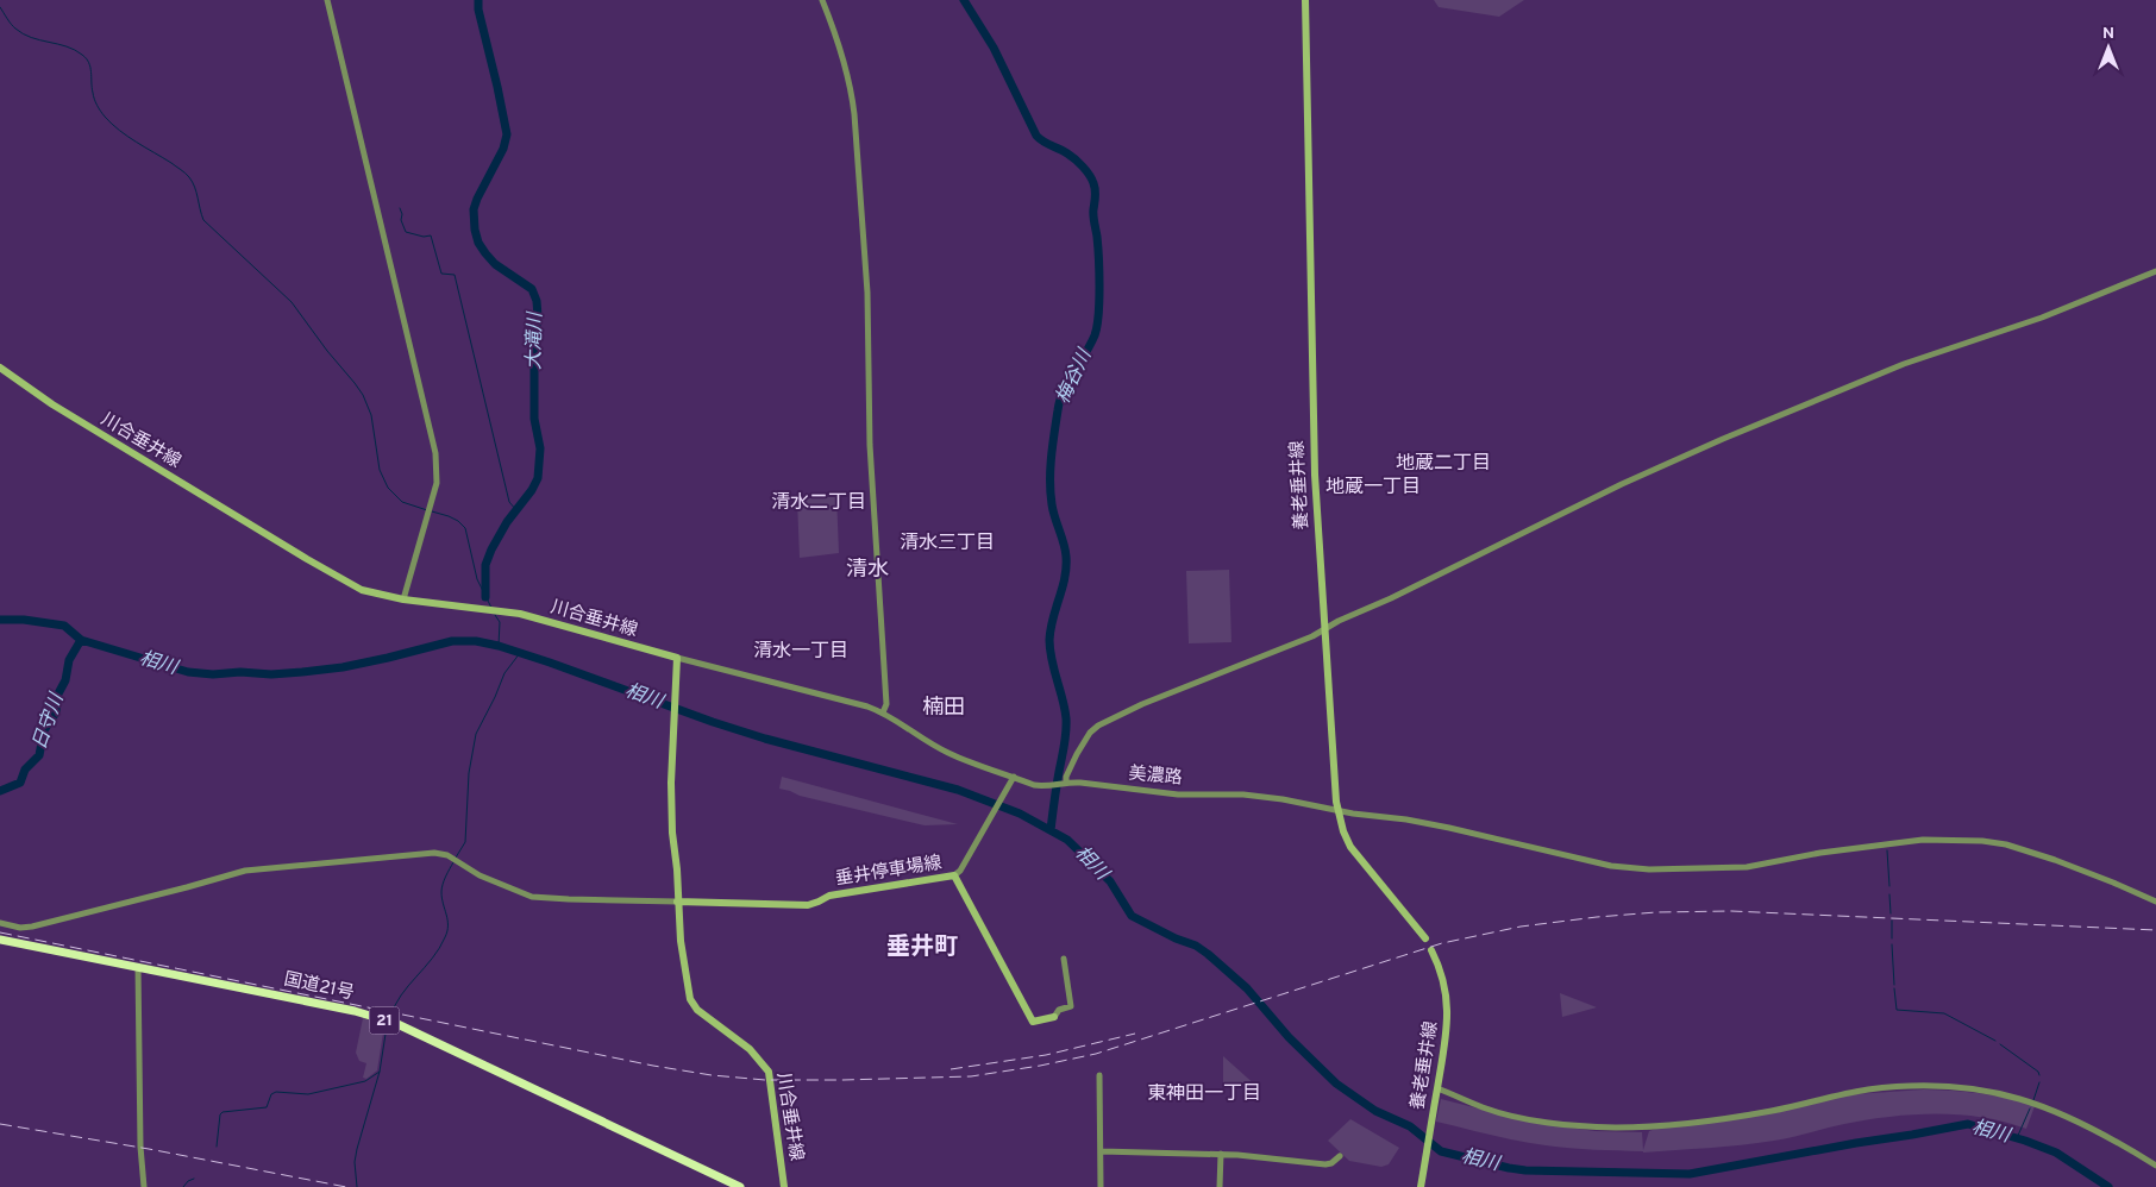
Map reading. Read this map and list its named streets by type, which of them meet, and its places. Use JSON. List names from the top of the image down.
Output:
{
  "streets": {
    "highway": ["国道21号", "21"],
    "main road": ["川合垂井線", "養老垂井線", "垂井停車場線"],
    "street": ["美濃路"]
  },
  "crossings": [
    ["川合垂井線", "垂井停車場線"],
    ["養老垂井線", "美濃路"]
  ],
  "districts": [
    "地蔵二丁目",
    "地蔵一丁目",
    "清水二丁目",
    "清水三丁目",
    "清水",
    "清水一丁目",
    "楠田",
    "垂井町",
    "東神田一丁目"
  ],
  "water": [
    "大滝川",
    "梅谷川",
    "相川",
    "日守川"
  ],
  "north": "top"
}
